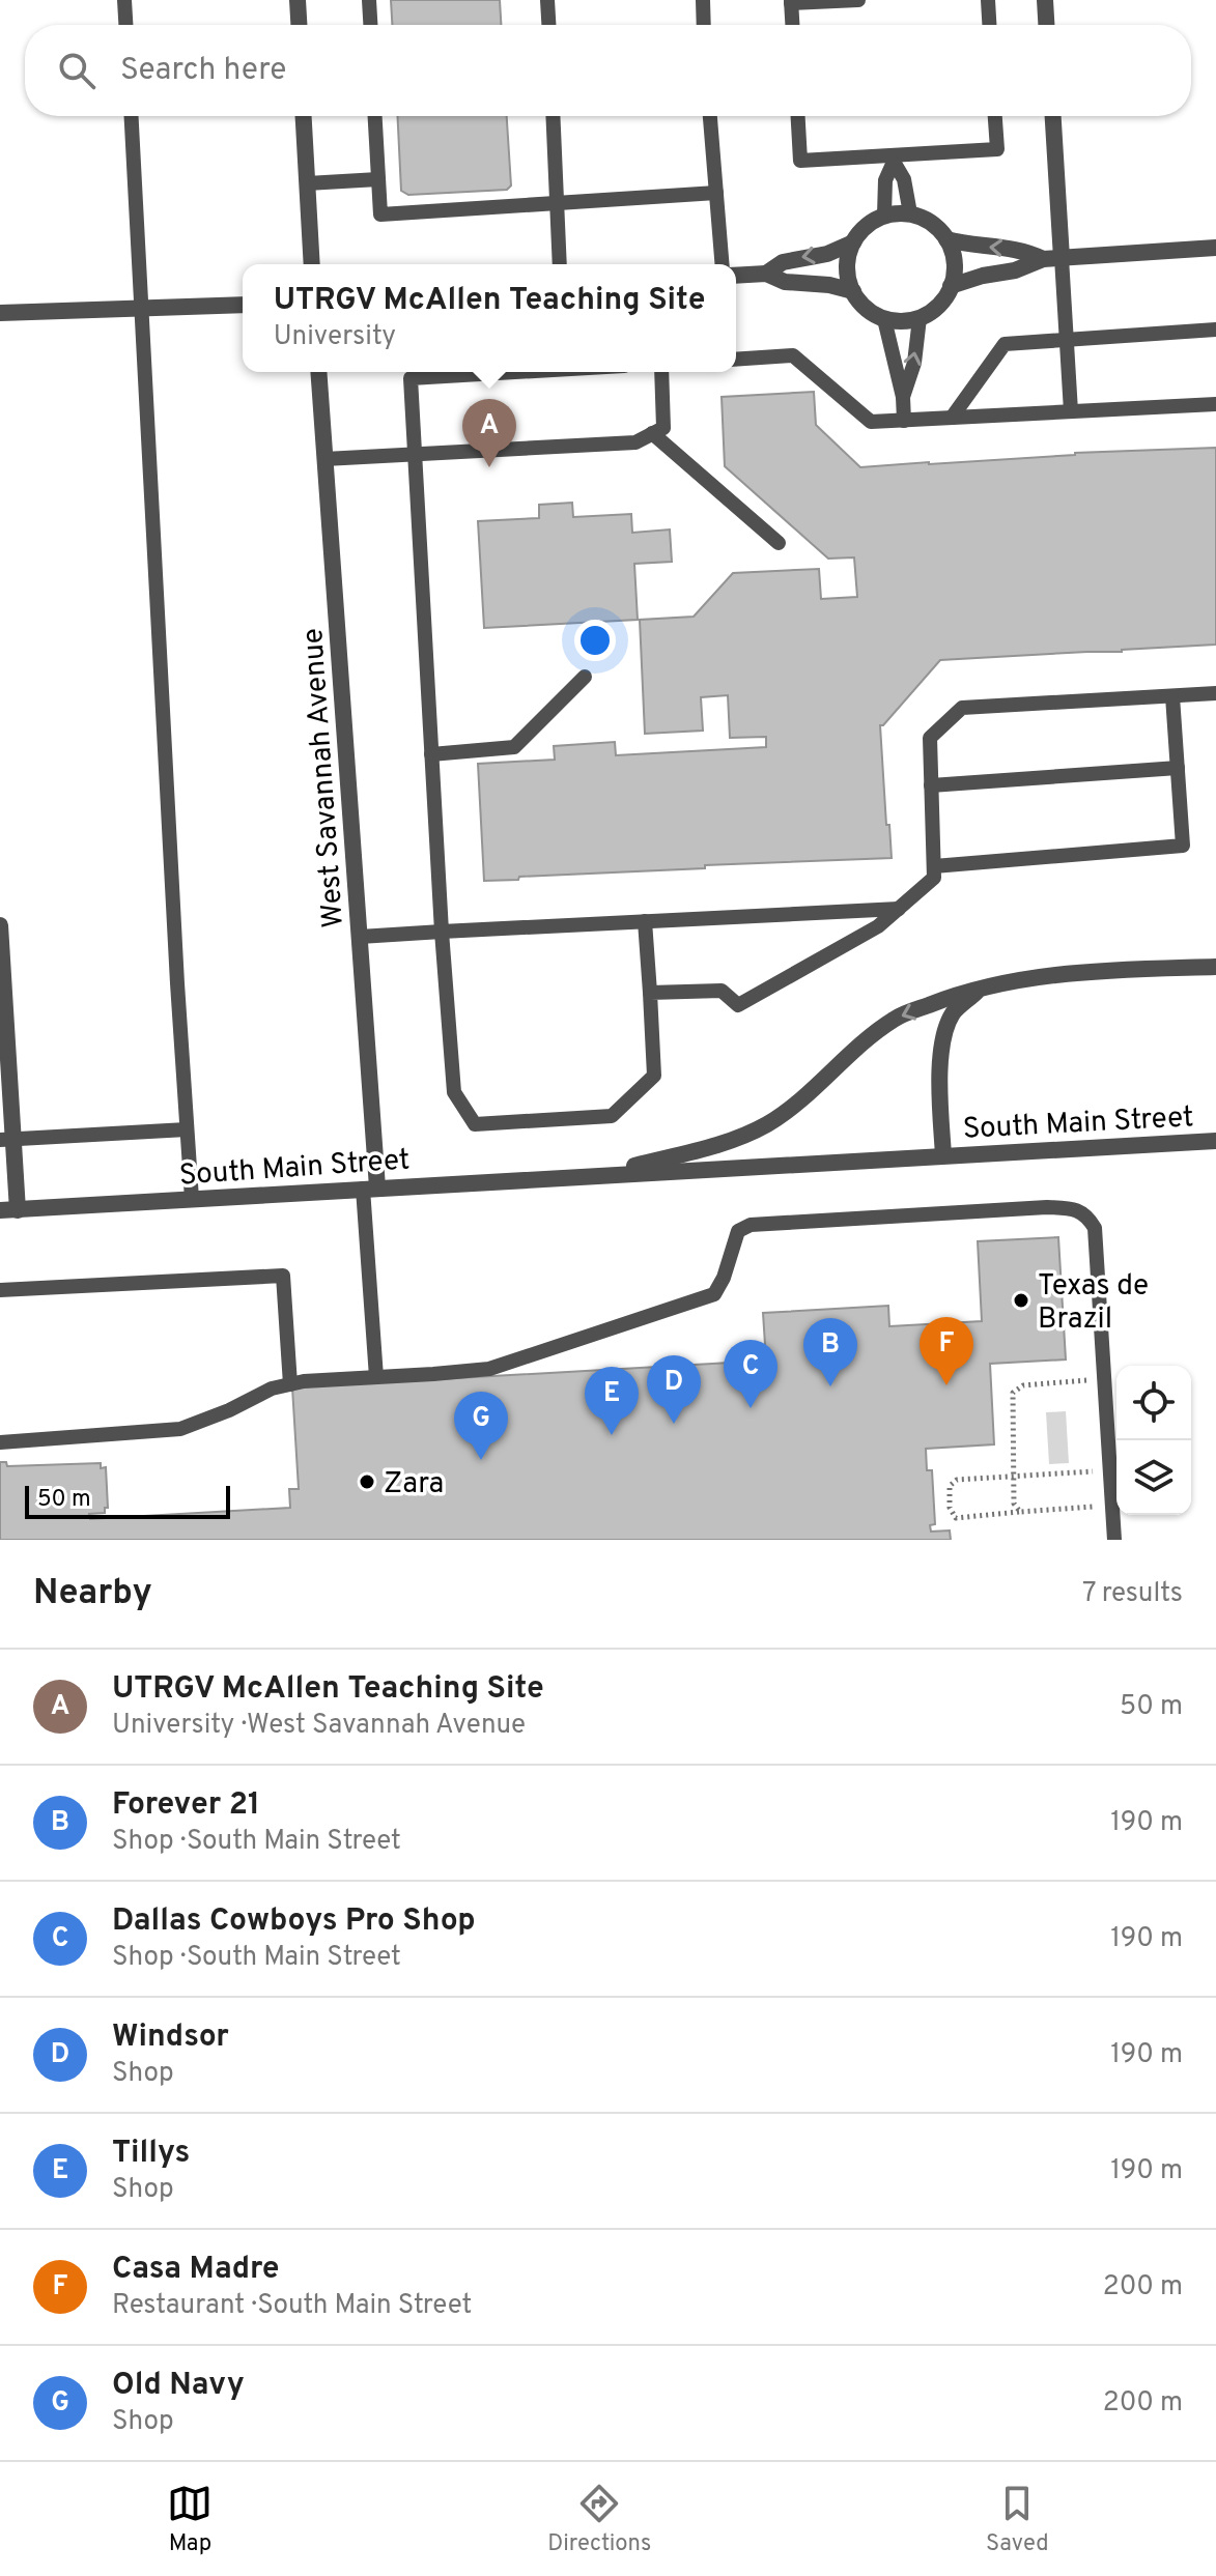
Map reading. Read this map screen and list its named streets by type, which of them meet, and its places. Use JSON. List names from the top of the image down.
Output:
{
  "streets": {
    "street": ["West Savannah Avenue", "South Main Street"]
  },
  "crossings": [
    ["West Savannah Avenue", "South Main Street"]
  ],
  "places": ["Texas de Brazil", "Zara"],
  "scale_bar": "50 m",
  "page": {
    "search": "Search here",
    "popup": ["UTRGV McAllen Teaching Site", "University"],
    "pins": [
      "A",
      "F",
      "B",
      "C",
      "D",
      "E",
      "G"
    ],
    "scale": "50 m",
    "heading": ["Nearby", "7 results"],
    "list": [
      {
        "mark": "A",
        "name": "UTRGV McAllen Teaching Site",
        "note": "University · West Savannah Avenue",
        "value": "50 m"
      },
      {
        "mark": "B",
        "name": "Forever 21",
        "note": "Shop · South Main Street",
        "value": "190 m"
      },
      {
        "mark": "C",
        "name": "Dallas Cowboys Pro Shop",
        "note": "Shop · South Main Street",
        "value": "190 m"
      },
      {
        "mark": "D",
        "name": "Windsor",
        "note": "Shop",
        "value": "190 m"
      },
      {
        "mark": "E",
        "name": "Tillys",
        "note": "Shop",
        "value": "190 m"
      },
      {
        "mark": "F",
        "name": "Casa Madre",
        "note": "Restaurant · South Main Street",
        "value": "200 m"
      },
      {
        "mark": "G",
        "name": "Old Navy",
        "note": "Shop",
        "value": "200 m"
      }
    ],
    "nav": ["Map", "Directions", "Saved"]
  }
}
